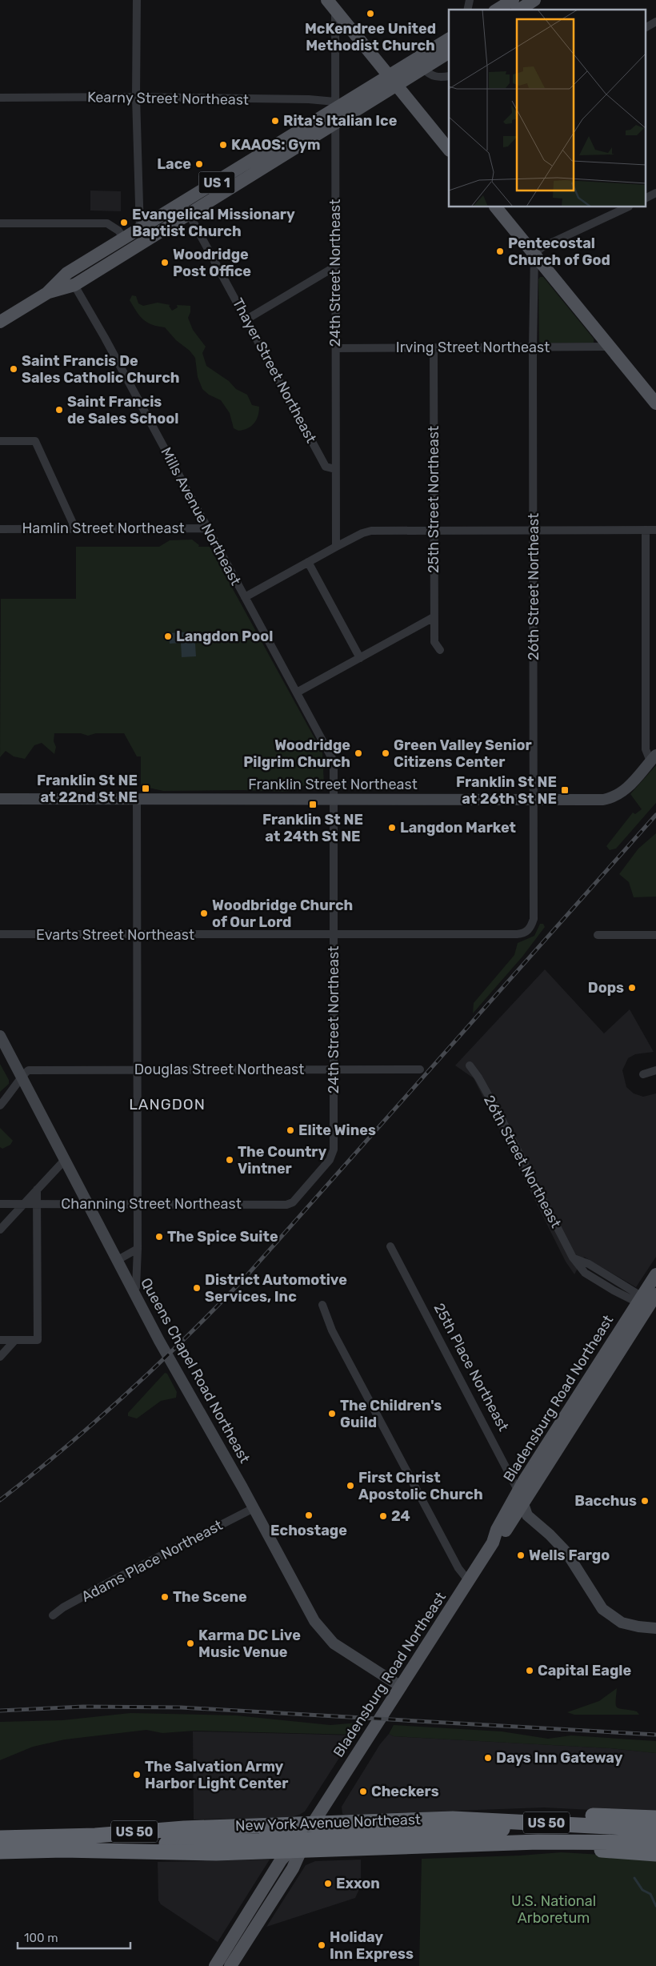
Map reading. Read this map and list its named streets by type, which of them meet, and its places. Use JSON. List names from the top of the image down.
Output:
{
  "streets": {
    "highway": ["New York Avenue Northeast", "US 50"],
    "main road": ["US 1", "Bladensburg Road Northeast"],
    "street": [
      "Kearny Street Northeast",
      "24th Street Northeast",
      "Irving Street Northeast",
      "Thayer Street Northeast",
      "25th Street Northeast",
      "Mills Avenue Northeast",
      "Hamlin Street Northeast",
      "26th Street Northeast",
      "Franklin Street Northeast",
      "Evarts Street Northeast",
      "Douglas Street Northeast",
      "Channing Street Northeast",
      "25th Place Northeast",
      "Queens Chapel Road Northeast",
      "Adams Place Northeast"
    ]
  },
  "crossings": [
    ["Kearny Street Northeast", "US 1"],
    ["Kearny Street Northeast", "24th Street Northeast"],
    ["US 1", "24th Street Northeast"],
    ["US 1", "Thayer Street Northeast"],
    ["US 1", "Mills Avenue Northeast"],
    ["24th Street Northeast", "Irving Street Northeast"],
    ["24th Street Northeast", "Thayer Street Northeast"],
    ["24th Street Northeast", "Mills Avenue Northeast"],
    ["24th Street Northeast", "Franklin Street Northeast"],
    ["24th Street Northeast", "Evarts Street Northeast"],
    ["24th Street Northeast", "Douglas Street Northeast"],
    ["24th Street Northeast", "Channing Street Northeast"],
    ["Irving Street Northeast", "25th Street Northeast"],
    ["Irving Street Northeast", "26th Street Northeast"],
    ["Mills Avenue Northeast", "Hamlin Street Northeast"],
    ["26th Street Northeast", "Franklin Street Northeast"],
    ["26th Street Northeast", "Evarts Street Northeast"],
    ["26th Street Northeast", "Bladensburg Road Northeast"],
    ["Douglas Street Northeast", "Queens Chapel Road Northeast"],
    ["Channing Street Northeast", "Queens Chapel Road Northeast"],
    ["25th Place Northeast", "Bladensburg Road Northeast"],
    ["Queens Chapel Road Northeast", "Bladensburg Road Northeast"],
    ["Queens Chapel Road Northeast", "Adams Place Northeast"],
    ["Bladensburg Road Northeast", "New York Avenue Northeast"]
  ],
  "districts": ["LANGDON"],
  "parks": ["U.S. National Arboretum"],
  "places": {
    "other": [
      "McKendree United Methodist Church",
      "Rita's Italian Ice",
      "KAAOS: Gym",
      "Lace",
      "Evangelical Missionary Baptist Church",
      "Pentecostal Church of God",
      "Woodridge Post Office",
      "Saint Francis De Sales Catholic Church",
      "Saint Francis de Sales School",
      "Langdon Pool",
      "Woodridge Pilgrim Church",
      "Green Valley Senior Citizens Center",
      "Langdon Market",
      "Woodbridge Church of Our Lord",
      "Dops",
      "Elite Wines",
      "The Country Vintner",
      "The Spice Suite",
      "District Automotive Services, Inc",
      "The Children's Guild",
      "First Christ Apostolic Church",
      "Bacchus",
      "Echostage",
      "24",
      "Wells Fargo",
      "The Scene",
      "Karma DC Live Music Venue",
      "Capital Eagle",
      "Days Inn Gateway",
      "The Salvation Army Harbor Light Center",
      "Checkers",
      "Exxon",
      "Holiday Inn Express"
    ],
    "transit": ["Franklin St NE at 22nd St NE", "Franklin St NE at 26th St NE", "Franklin St NE at 24th St NE"]
  },
  "scale_bar": "100 m"
}
